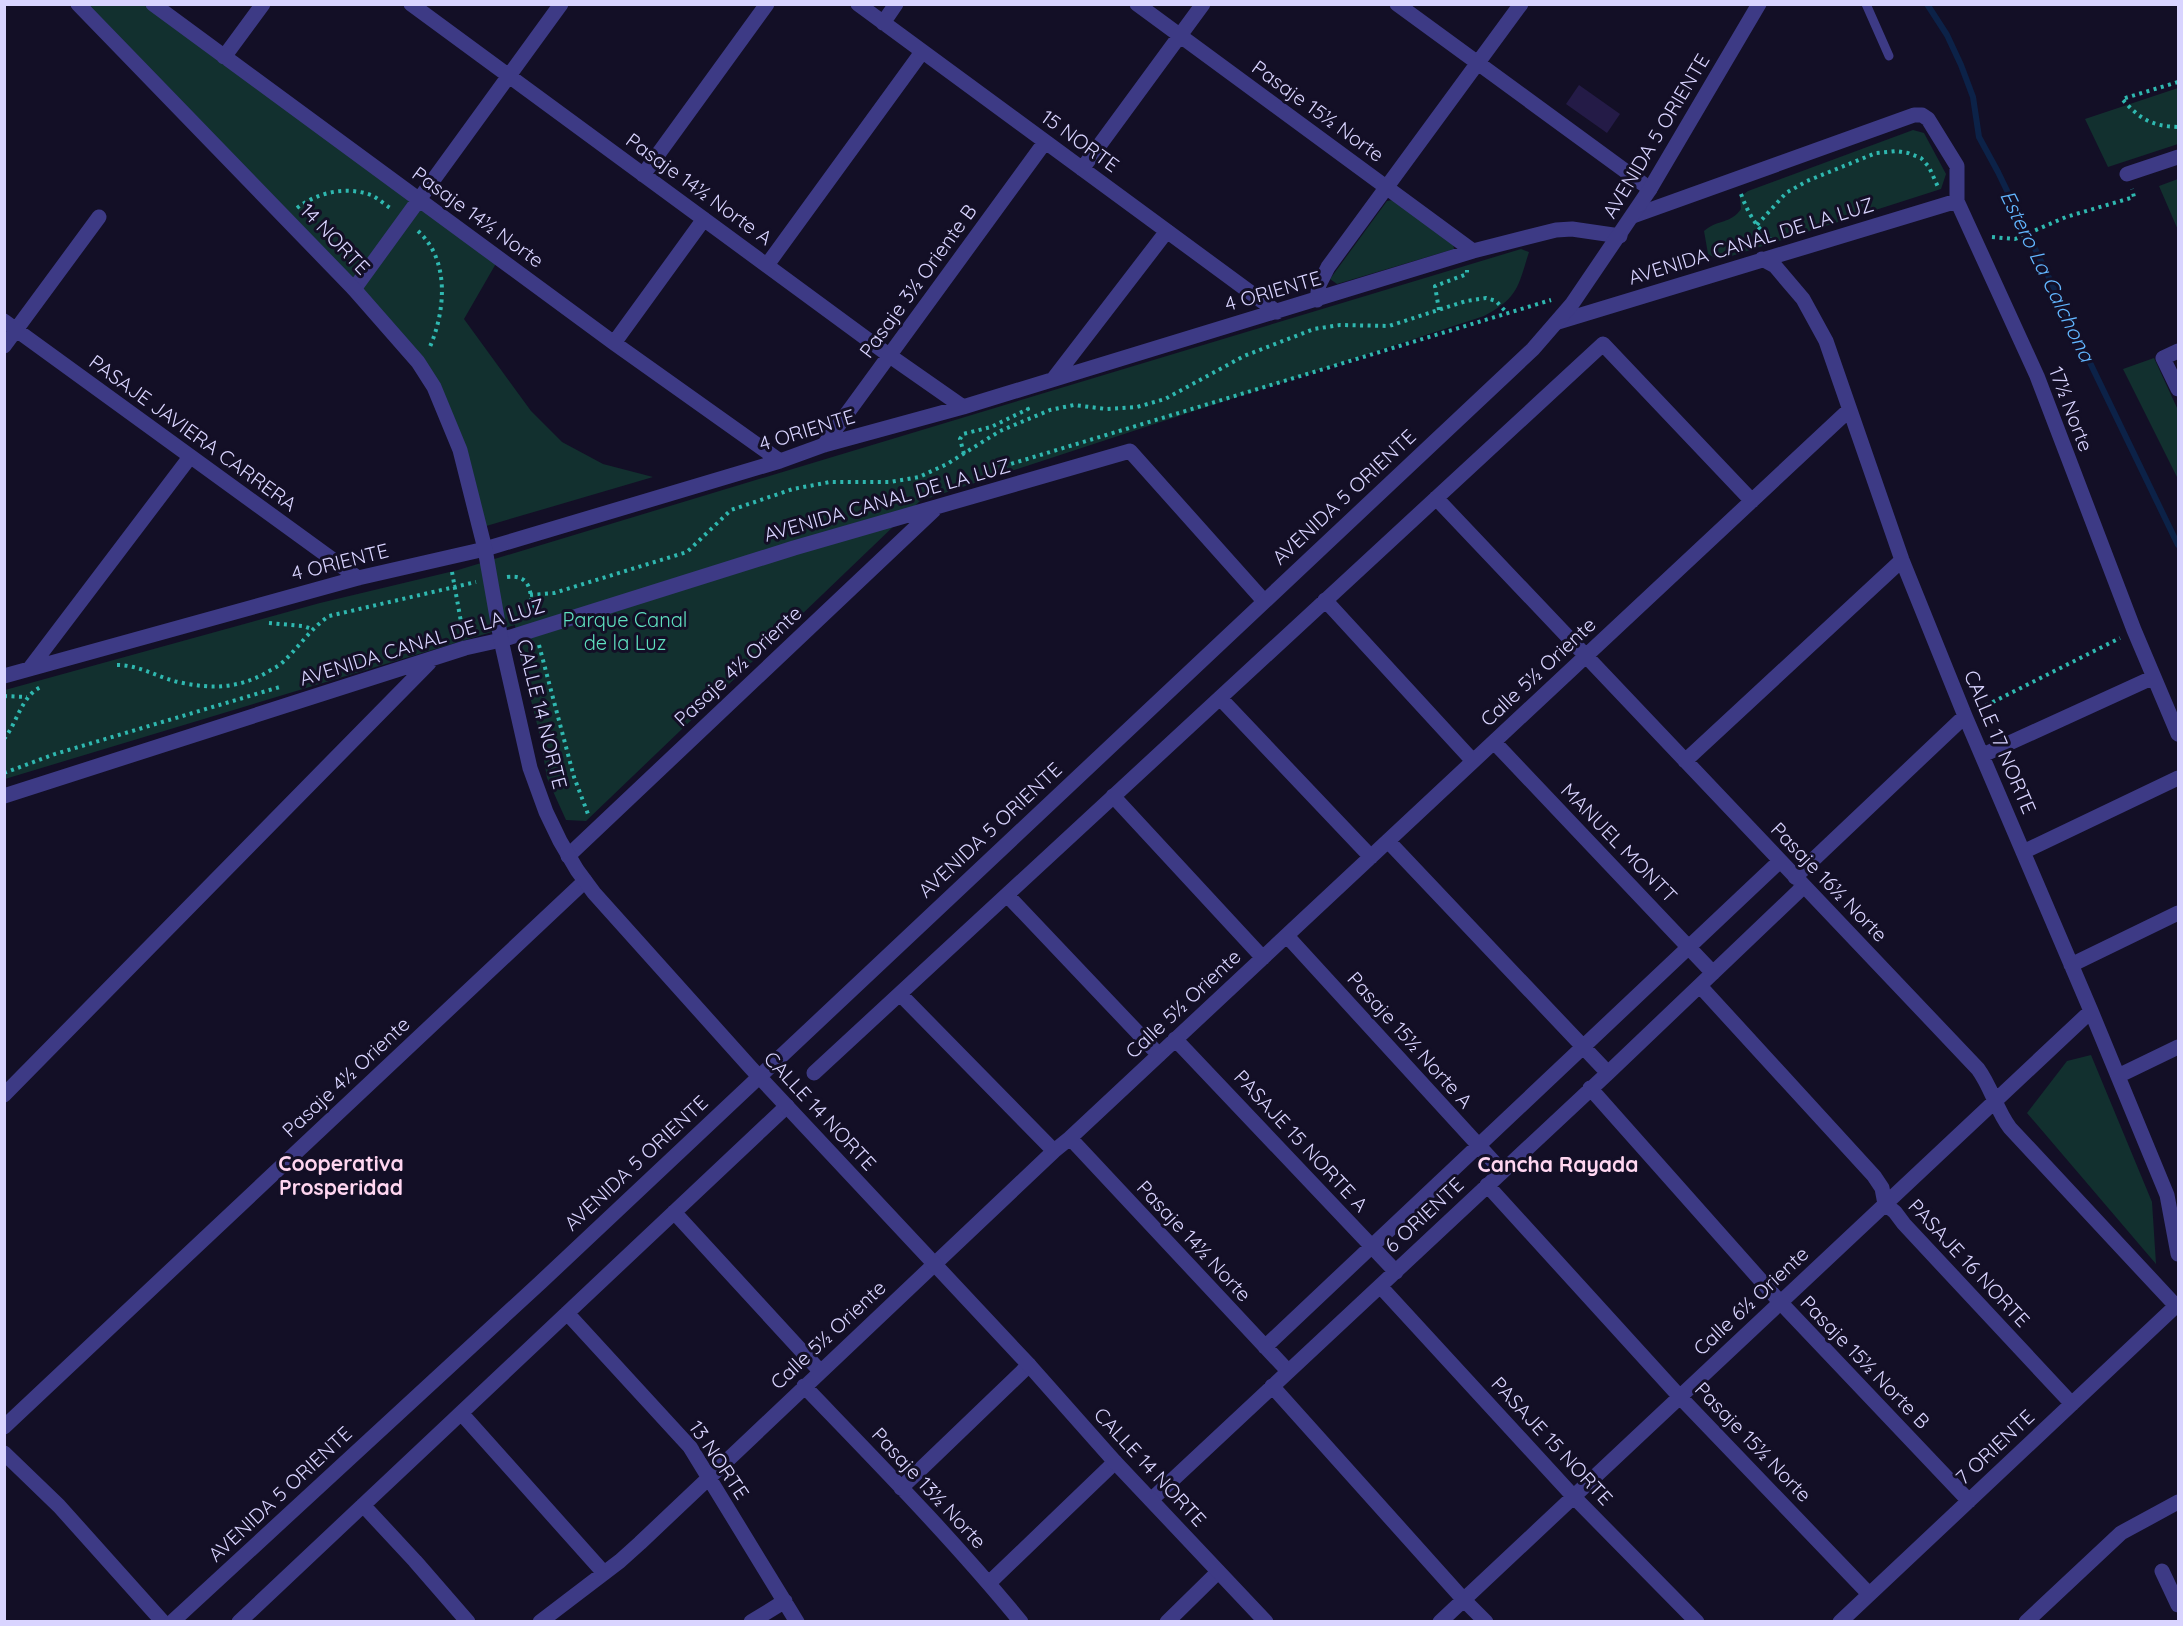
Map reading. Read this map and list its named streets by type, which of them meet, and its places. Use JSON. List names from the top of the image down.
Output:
{
  "streets": {
    "street": [
      "Pasaje 15½ Norte",
      "AVENIDA 5 ORIENTE",
      "15 NORTE",
      "Pasaje 14½ Norte A",
      "Pasaje 14½ Norte",
      "14 NORTE",
      "AVENIDA CANAL DE LA LUZ",
      "Pasaje 3½ Oriente B",
      "4 ORIENTE",
      "17½ Norte",
      "PASAJE JAVIERA CARRERA",
      "Pasaje 4½ Oriente",
      "Calle 5½ Oriente",
      "CALLE 14 NORTE",
      "CALLE 17 NORTE",
      "MANUEL MONTT",
      "Pasaje 16½ Norte",
      "Pasaje 15½ Norte A",
      "PASAJE 15 NORTE A",
      "6 ORIENTE",
      "PASAJE 16 NORTE",
      "Calle 6½ Oriente",
      "Pasaje 15½ Norte B",
      "PASAJE 15 NORTE",
      "7 ORIENTE",
      "13 NORTE",
      "Pasaje 13½ Norte"
    ]
  },
  "crossings": [
    ["Pasaje 15½ Norte", "4 ORIENTE"],
    ["Pasaje 15½ Norte", "6 ORIENTE"],
    ["Pasaje 15½ Norte", "Calle 6½ Oriente"],
    ["Pasaje 15½ Norte", "7 ORIENTE"],
    ["AVENIDA 5 ORIENTE", "AVENIDA CANAL DE LA LUZ"],
    ["AVENIDA 5 ORIENTE", "4 ORIENTE"],
    ["AVENIDA 5 ORIENTE", "CALLE 14 NORTE"],
    ["15 NORTE", "Pasaje 3½ Oriente B"],
    ["15 NORTE", "4 ORIENTE"],
    ["Pasaje 14½ Norte A", "Pasaje 3½ Oriente B"],
    ["Pasaje 14½ Norte A", "4 ORIENTE"],
    ["Pasaje 14½ Norte", "4 ORIENTE"],
    ["Pasaje 14½ Norte", "Calle 5½ Oriente"],
    ["Pasaje 14½ Norte", "6 ORIENTE"],
    ["14 NORTE", "4 ORIENTE"],
    ["14 NORTE", "CALLE 14 NORTE"],
    ["AVENIDA CANAL DE LA LUZ", "17½ Norte"],
    ["AVENIDA CANAL DE LA LUZ", "Pasaje 4½ Oriente"],
    ["AVENIDA CANAL DE LA LUZ", "CALLE 14 NORTE"],
    ["AVENIDA CANAL DE LA LUZ", "CALLE 17 NORTE"],
    ["Pasaje 3½ Oriente B", "4 ORIENTE"],
    ["4 ORIENTE", "PASAJE JAVIERA CARRERA"],
    ["4 ORIENTE", "CALLE 14 NORTE"],
    ["Pasaje 4½ Oriente", "CALLE 14 NORTE"],
    ["Calle 5½ Oriente", "CALLE 14 NORTE"],
    ["Calle 5½ Oriente", "CALLE 17 NORTE"],
    ["Calle 5½ Oriente", "MANUEL MONTT"],
    ["Calle 5½ Oriente", "Pasaje 16½ Norte"],
    ["Calle 5½ Oriente", "Pasaje 15½ Norte A"],
    ["Calle 5½ Oriente", "PASAJE 15 NORTE A"],
    ["Calle 5½ Oriente", "13 NORTE"],
    ["Calle 5½ Oriente", "Pasaje 13½ Norte"],
    ["CALLE 14 NORTE", "6 ORIENTE"],
    ["CALLE 17 NORTE", "6 ORIENTE"],
    ["CALLE 17 NORTE", "Calle 6½ Oriente"],
    ["MANUEL MONTT", "6 ORIENTE"],
    ["Pasaje 16½ Norte", "6 ORIENTE"],
    ["Pasaje 16½ Norte", "Calle 6½ Oriente"],
    ["Pasaje 16½ Norte", "7 ORIENTE"],
    ["Pasaje 15½ Norte A", "6 ORIENTE"],
    ["PASAJE 15 NORTE A", "6 ORIENTE"],
    ["6 ORIENTE", "PASAJE 16 NORTE"],
    ["6 ORIENTE", "Pasaje 15½ Norte B"],
    ["6 ORIENTE", "PASAJE 15 NORTE"],
    ["PASAJE 16 NORTE", "Calle 6½ Oriente"],
    ["PASAJE 16 NORTE", "7 ORIENTE"],
    ["Calle 6½ Oriente", "Pasaje 15½ Norte B"],
    ["Calle 6½ Oriente", "PASAJE 15 NORTE"],
    ["Pasaje 15½ Norte B", "7 ORIENTE"]
  ],
  "districts": ["Cooperativa Prosperidad", "Cancha Rayada"],
  "water": ["Estero La Calchona"],
  "parks": ["Parque Canal de la Luz"]
}
